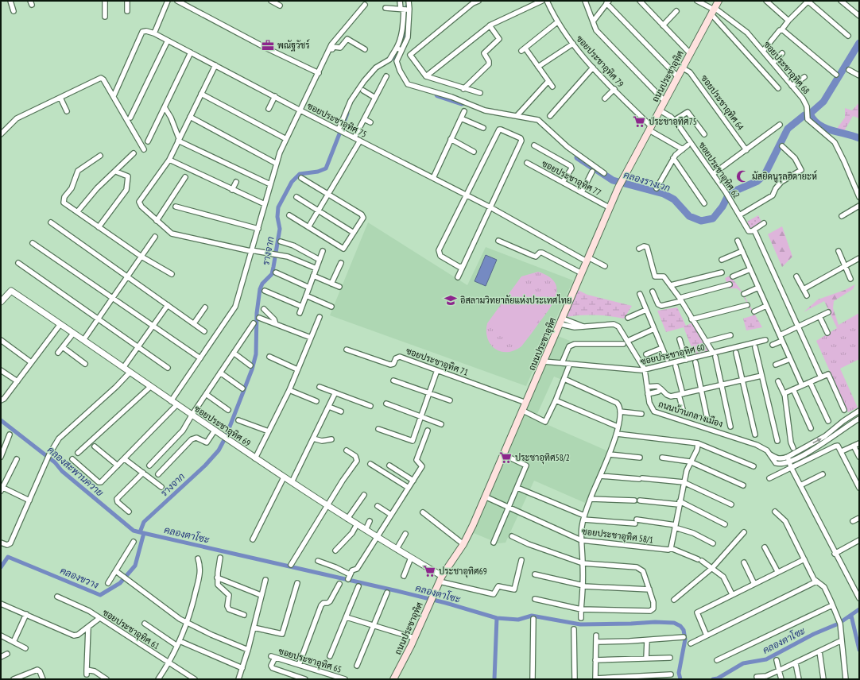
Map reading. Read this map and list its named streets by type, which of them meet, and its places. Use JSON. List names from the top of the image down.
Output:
{
  "streets": {
    "main road": ["ถนนประชาอุทิศ"],
    "street": [
      "ซอยประชาอุทิศ 79",
      "ซอยประชาอุทิศ 68",
      "ซอยประชาอุทิศ 64",
      "ซอยประชาอุทิศ 75",
      "ซอยประชาอุทิศ 62",
      "ซอยประชาอุทิศ 77",
      "ซอยประชาอุทิศ 60",
      "ซอยประชาอุทิศ 71",
      "ถนนบ้านกลางเมือง",
      "ซอยประชาอุทิศ 69",
      "ซอยประชาอุทิศ 58/1",
      "ซอยประชาอุทิศ 61",
      "ซอยประชาอุทิศ 65"
    ]
  },
  "crossings": [
    ["ซอยประชาอุทิศ 79", "ถนนประชาอุทิศ"],
    ["ซอยประชาอุทิศ 68", "ถนนประชาอุทิศ"],
    ["ถนนประชาอุทิศ", "ซอยประชาอุทิศ 64"],
    ["ถนนประชาอุทิศ", "ซอยประชาอุทิศ 75"],
    ["ถนนประชาอุทิศ", "ซอยประชาอุทิศ 62"],
    ["ถนนประชาอุทิศ", "ซอยประชาอุทิศ 77"],
    ["ถนนประชาอุทิศ", "ซอยประชาอุทิศ 60"],
    ["ถนนประชาอุทิศ", "ซอยประชาอุทิศ 71"],
    ["ถนนประชาอุทิศ", "ถนนบ้านกลางเมือง"],
    ["ถนนประชาอุทิศ", "ซอยประชาอุทิศ 69"],
    ["ถนนประชาอุทิศ", "ซอยประชาอุทิศ 58/1"],
    ["ซอยประชาอุทิศ 60", "ถนนบ้านกลางเมือง"]
  ],
  "water": [
    "คลองรางเวก",
    "รางจาก",
    "คลองสะพานควาย",
    "คลองตาโซะ",
    "คลองขวาง"
  ],
  "places": {
    "office": ["พณัฐวัชร์"],
    "supermarket": ["ประชาอุทิศ75", "ประชาอุทิศ58/2", "ประชาอุทิศ69"],
    "mosque": ["มัสยิดนูรุลฮิดายะห์"],
    "school or university": ["อิสลามวิทยาลัยแห่งประเทศไทย"]
  }
}
